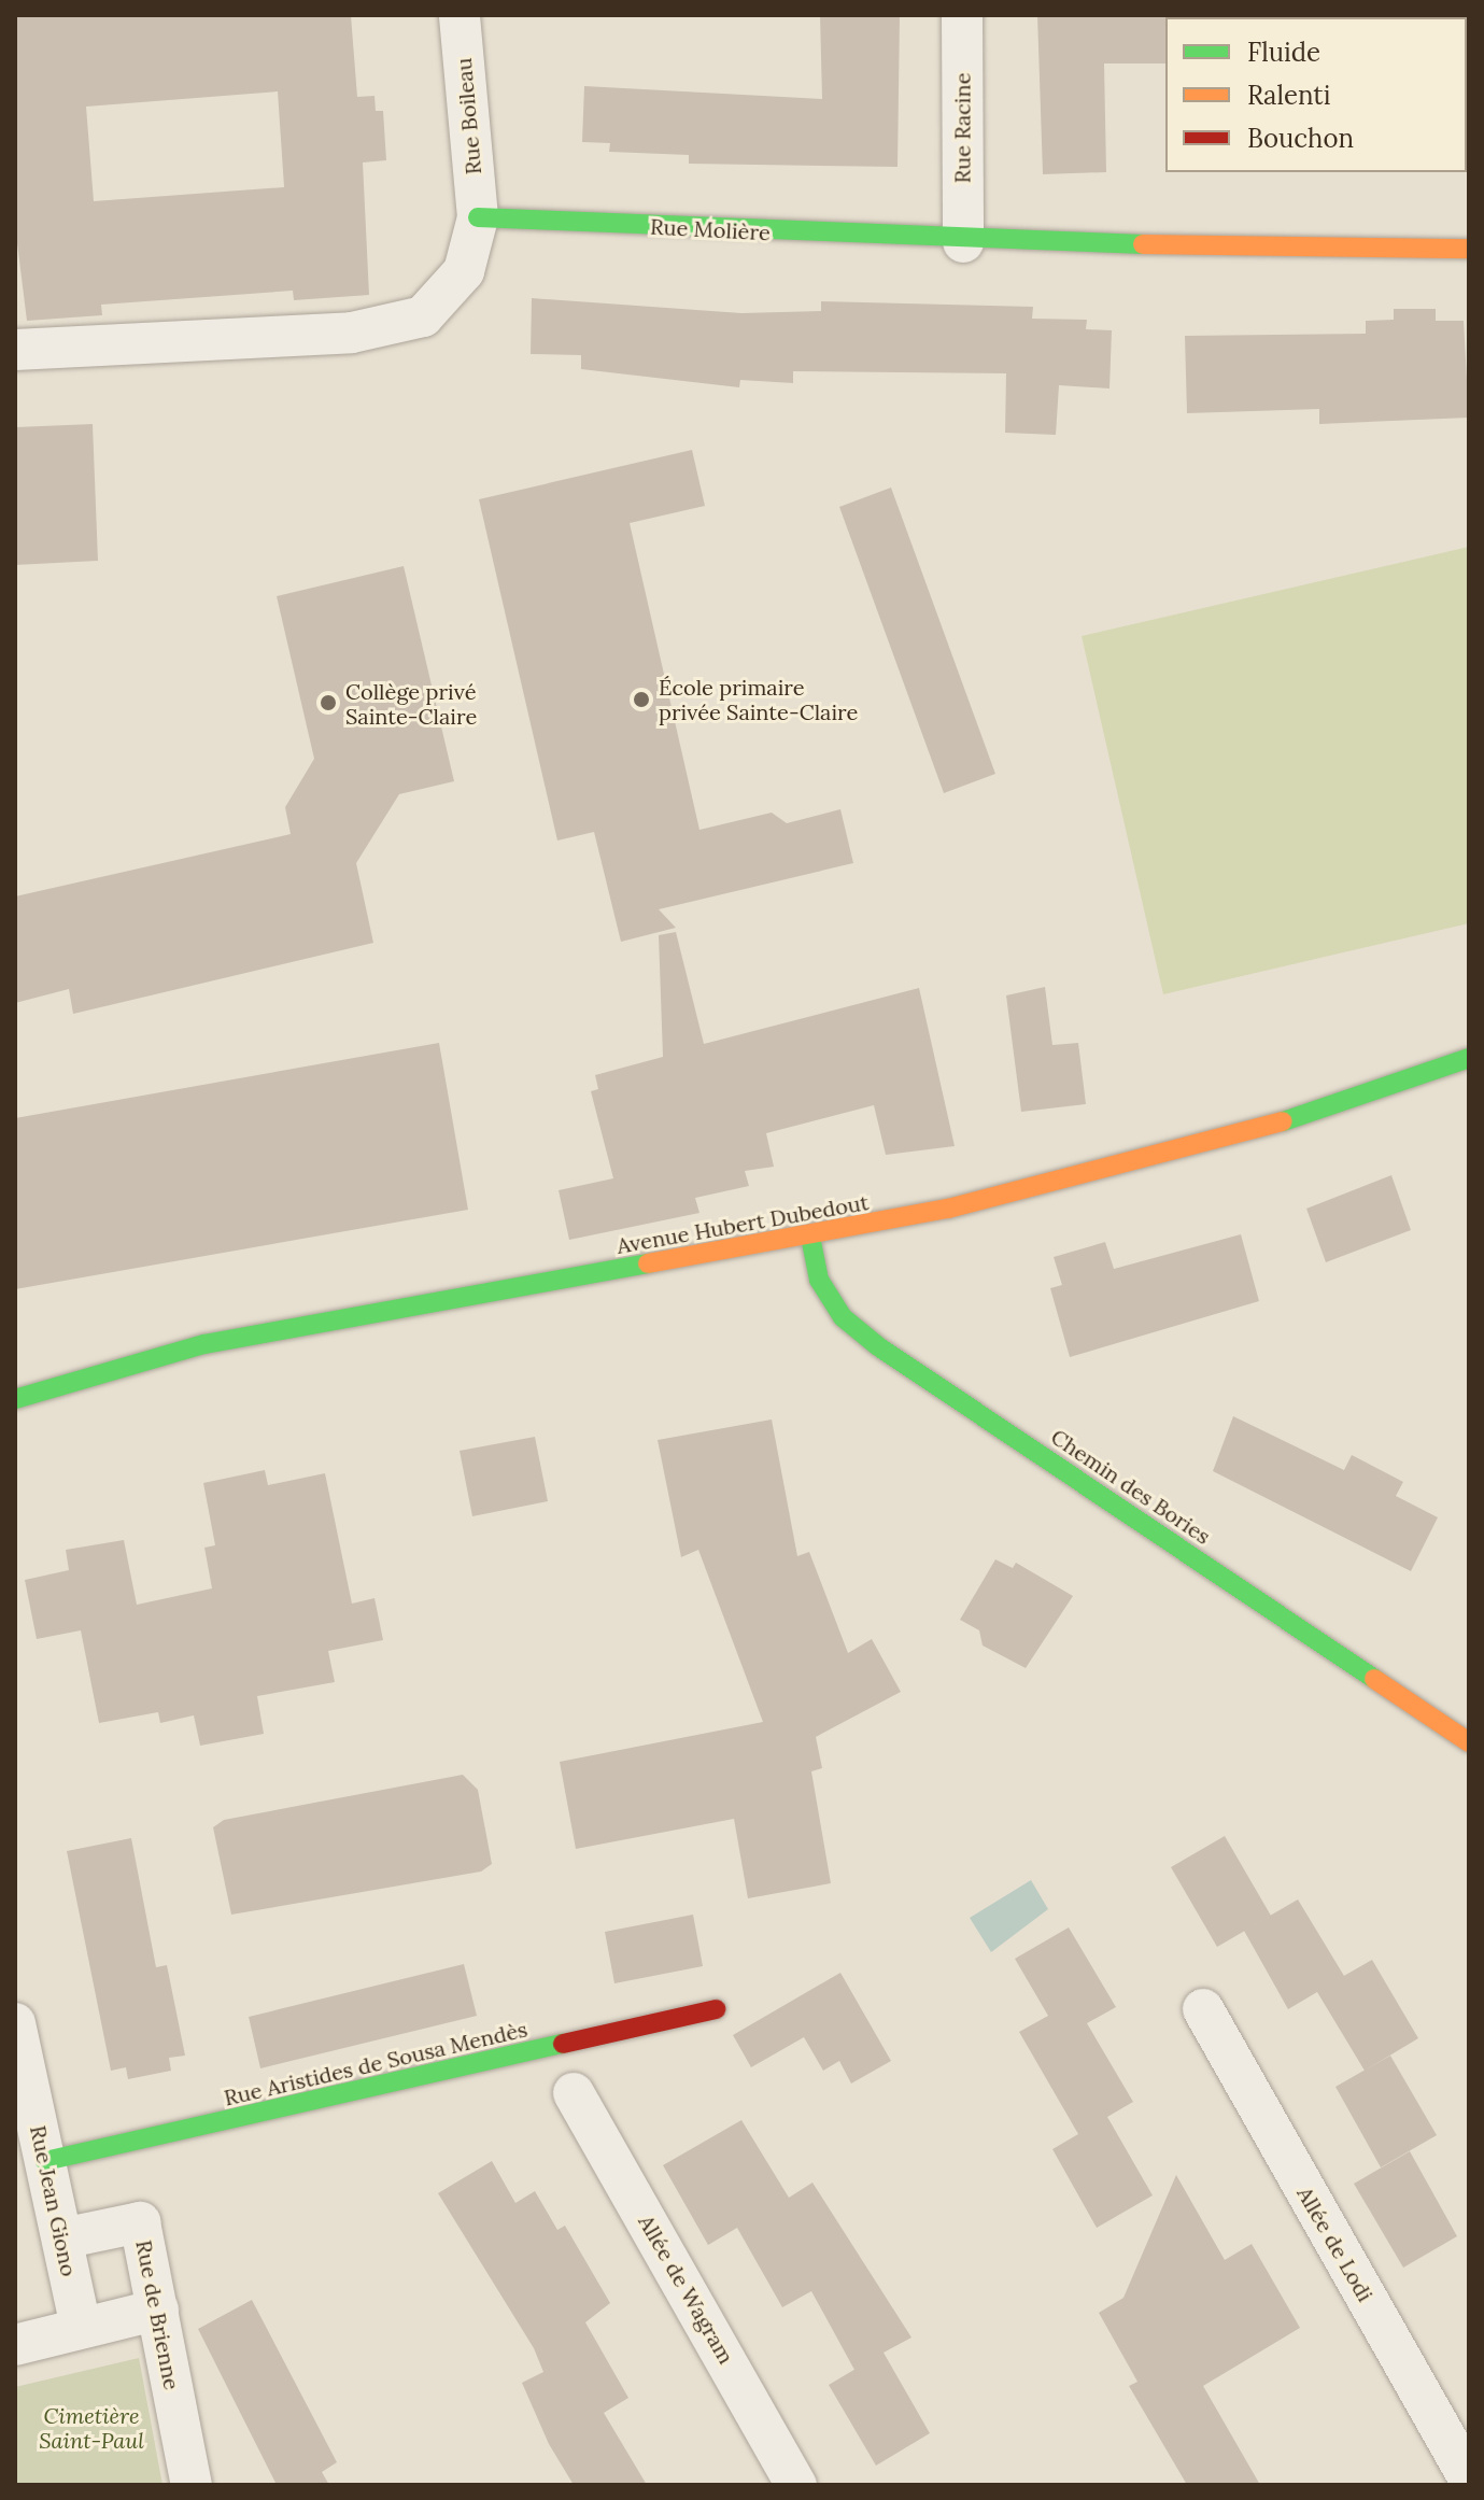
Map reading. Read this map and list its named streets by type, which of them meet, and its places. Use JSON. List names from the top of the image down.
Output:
{
  "streets": {
    "street": [
      "Rue Boileau",
      "Rue Racine",
      "Rue Molière",
      "Avenue Hubert Dubedout",
      "Chemin des Bories",
      "Rue Aristides de Sousa Mendès",
      "Rue Jean Giono",
      "Allée de Lodi",
      "Allée de Wagram",
      "Rue de Brienne"
    ]
  },
  "crossings": [
    ["Rue Boileau", "Rue Molière"],
    ["Rue Racine", "Rue Molière"],
    ["Avenue Hubert Dubedout", "Chemin des Bories"],
    ["Rue Aristides de Sousa Mendès", "Rue Jean Giono"],
    ["Rue Jean Giono", "Rue de Brienne"]
  ],
  "parks": ["Cimetière Saint-Paul"],
  "places": ["École primaire privée Sainte-Claire", "Collège privé Sainte-Claire"],
  "legend": ["Fluide", "Ralenti", "Bouchon"]
}
